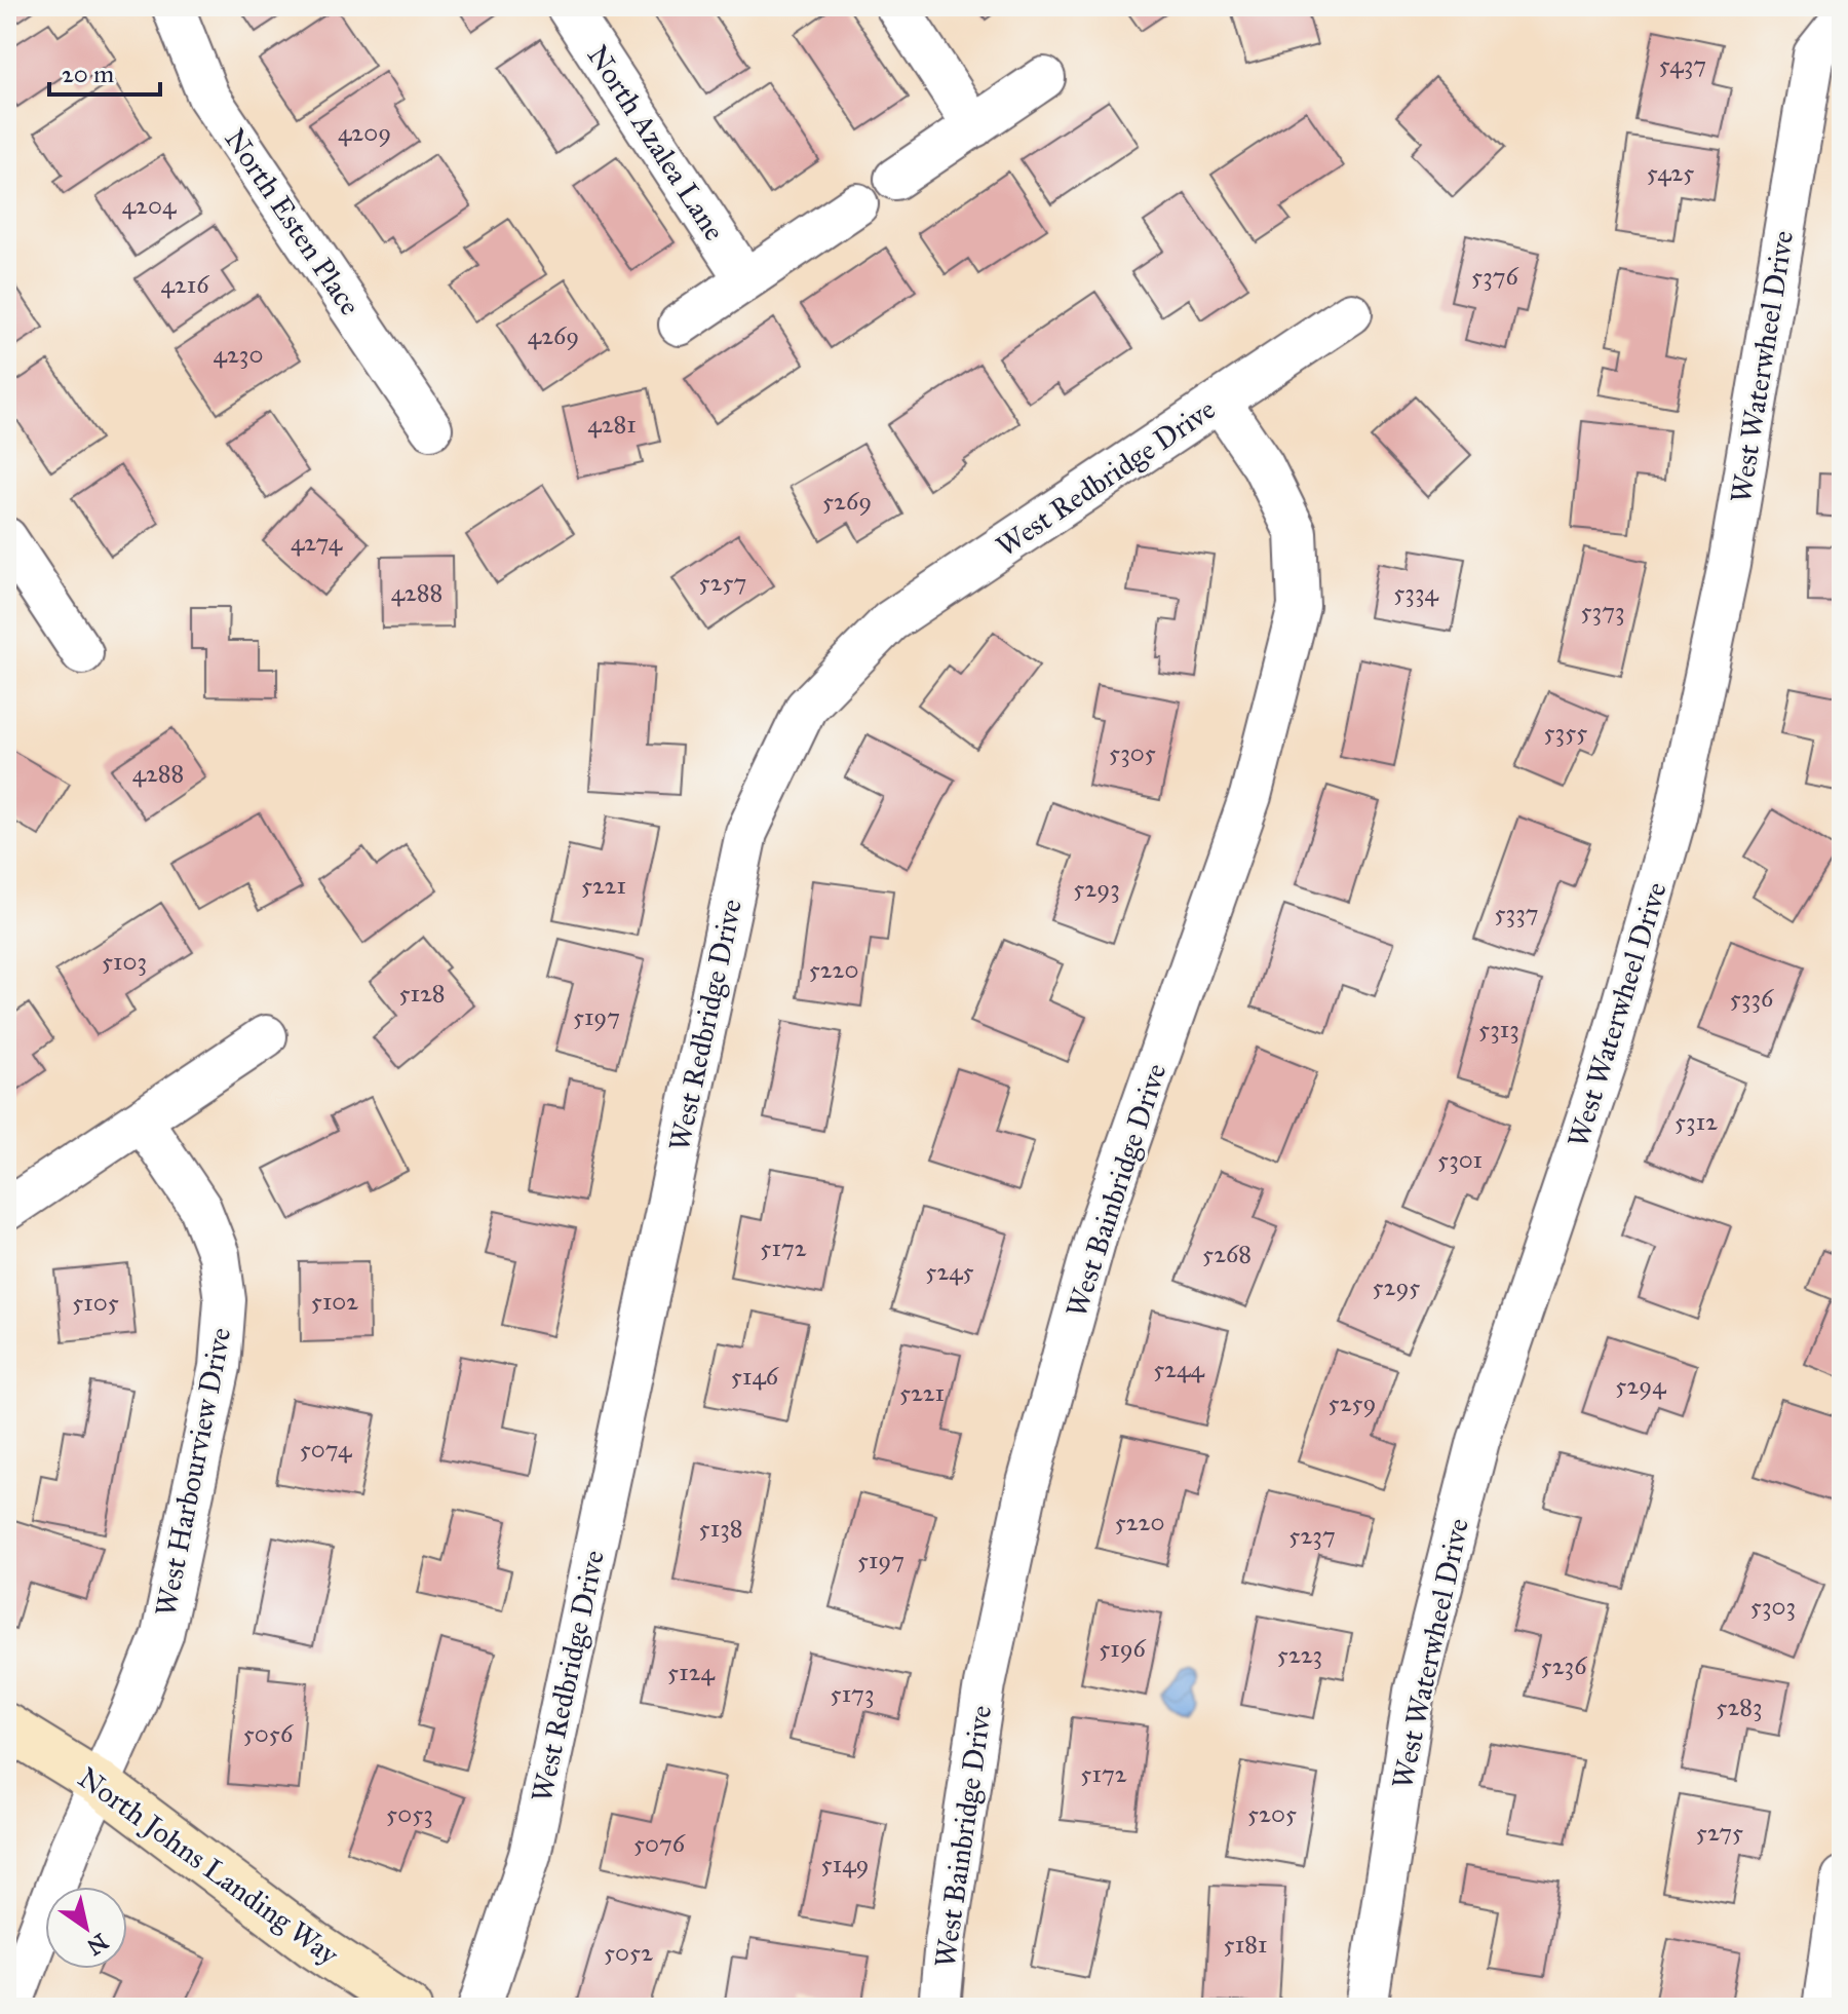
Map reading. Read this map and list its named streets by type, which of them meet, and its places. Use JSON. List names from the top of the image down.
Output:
{
  "streets": {
    "street": [
      "North Azalea Lane",
      "North Esten Place",
      "West Waterwheel Drive",
      "West Redbridge Drive",
      "West Bainbridge Drive",
      "West Harbourview Drive",
      "North Johns Landing Way"
    ]
  },
  "crossings": [
    ["West Redbridge Drive", "West Bainbridge Drive"],
    ["West Harbourview Drive", "North Johns Landing Way"]
  ],
  "house_numbers": [
    "5437",
    "4209",
    "5425",
    "4204",
    "5376",
    "4216",
    "4269",
    "4230",
    "4281",
    "5269",
    "4274",
    "5257",
    "4288",
    "5334",
    "5373",
    "5355",
    "5305",
    "4288",
    "5221",
    "5293",
    "5337",
    "5103",
    "5220",
    "5128",
    "5336",
    "5197",
    "5313",
    "5312",
    "5301",
    "5172",
    "5268",
    "5245",
    "5295",
    "5102",
    "5105",
    "5244",
    "5146",
    "5294",
    "5221",
    "5259",
    "5074",
    "5220",
    "5138",
    "5237",
    "5197",
    "5303",
    "5196",
    "5223",
    "5236",
    "5124",
    "5173",
    "5283",
    "5056",
    "5172",
    "5053",
    "5205",
    "5275",
    "5076",
    "5149",
    "5181",
    "5052"
  ],
  "scale_bar": "20 m",
  "north": "bottom right"
}
